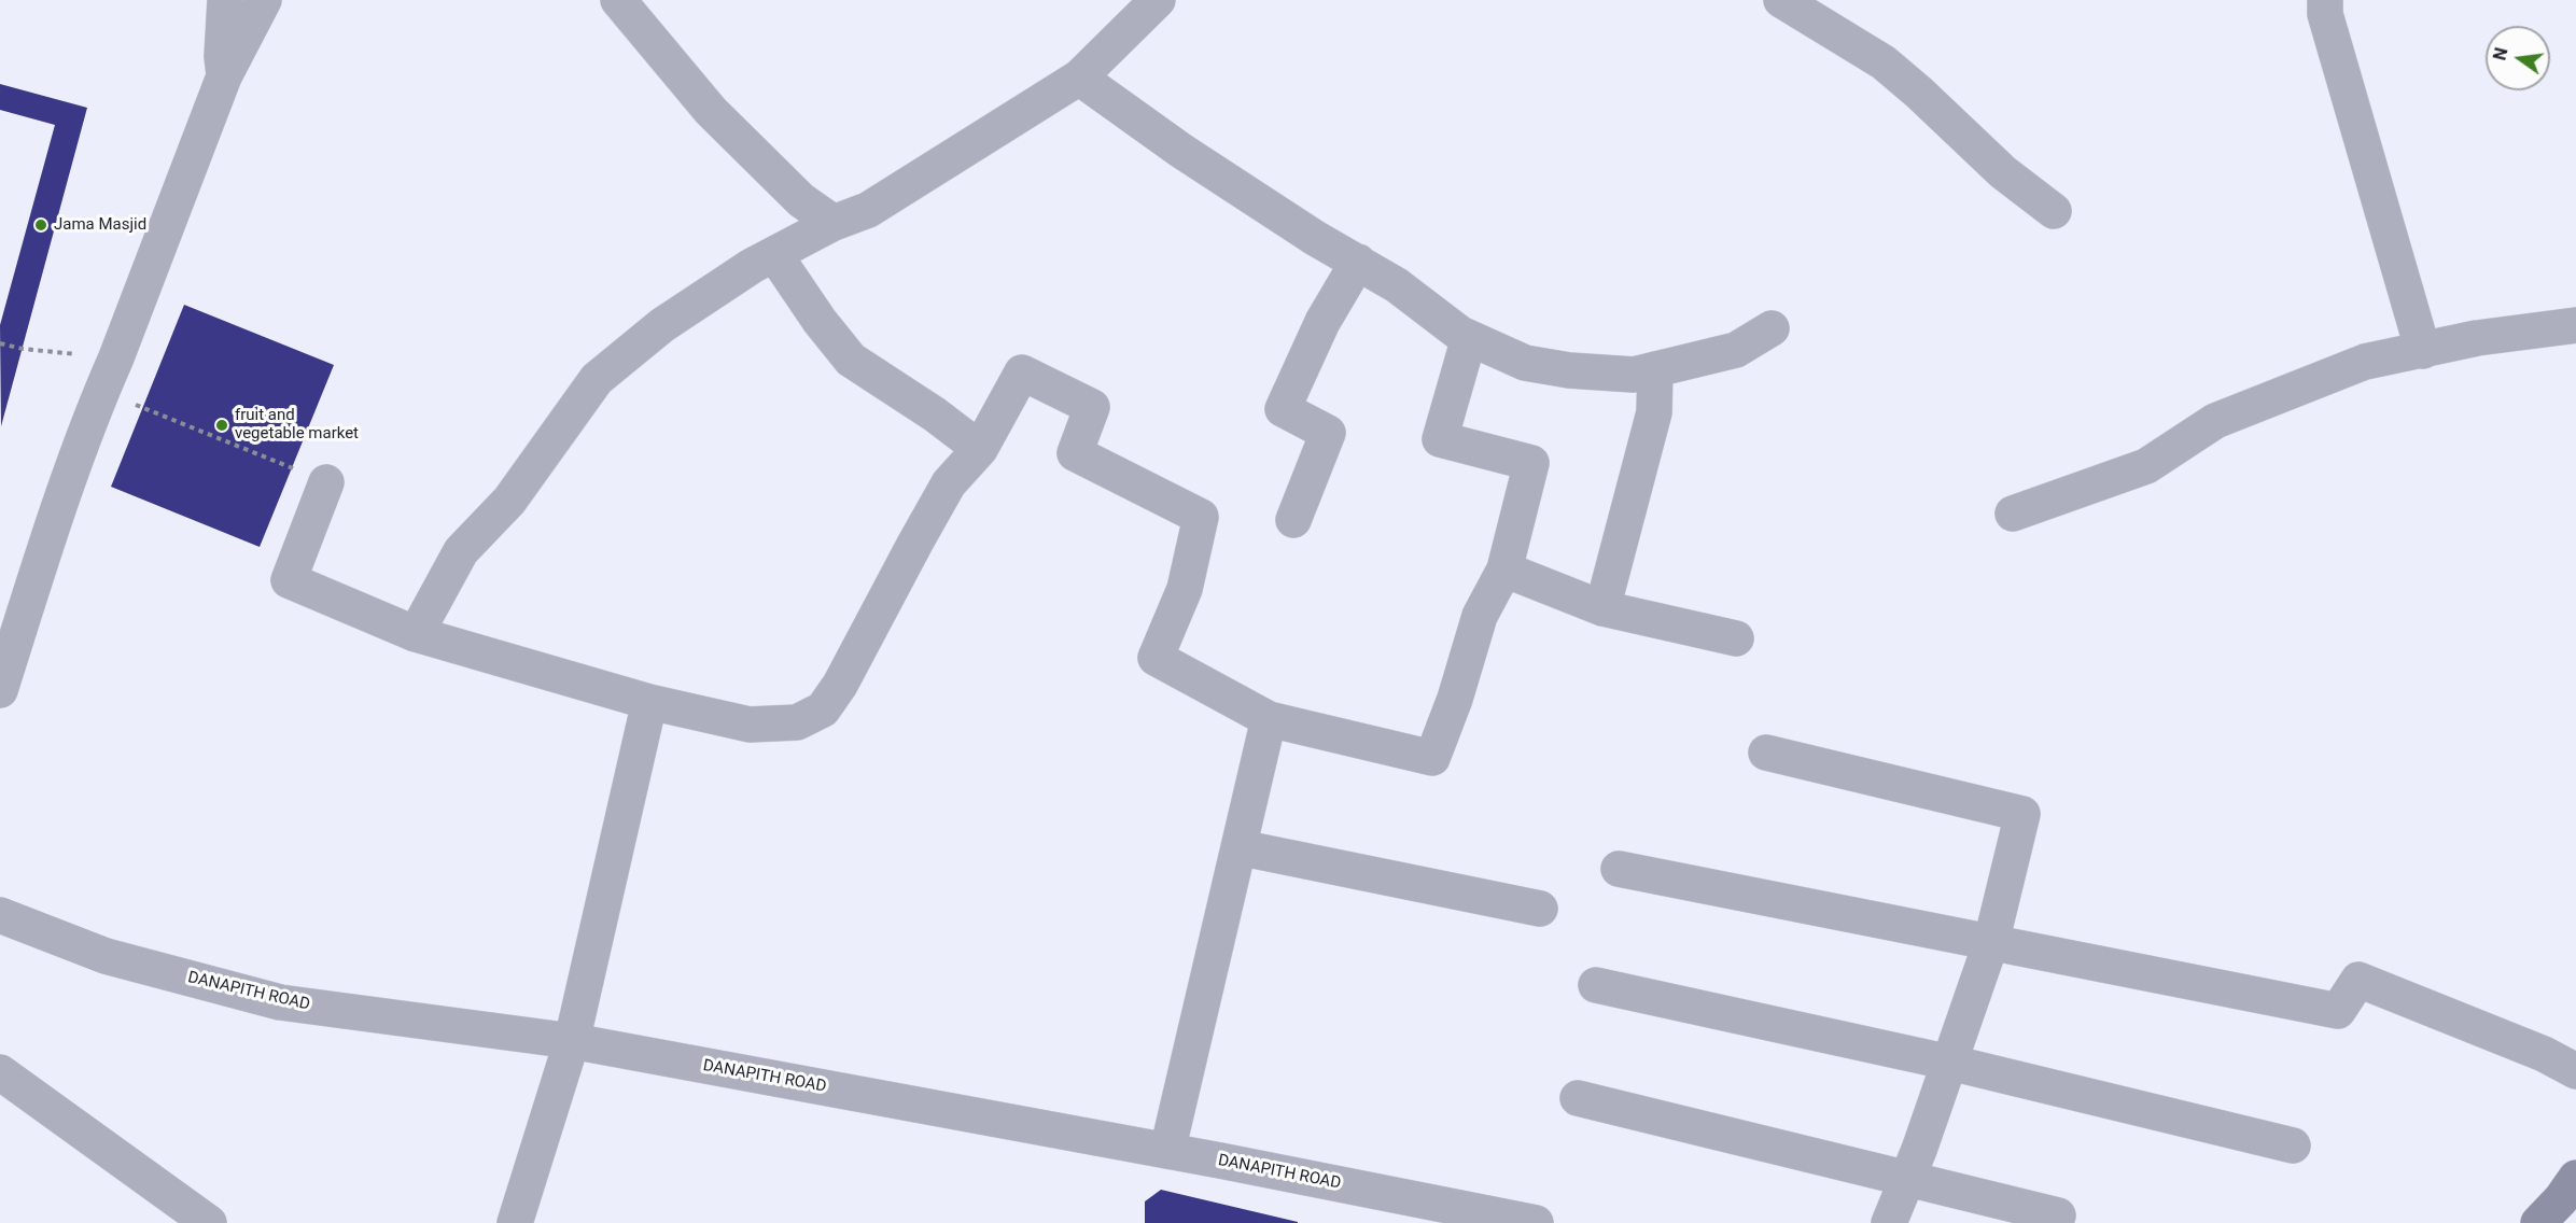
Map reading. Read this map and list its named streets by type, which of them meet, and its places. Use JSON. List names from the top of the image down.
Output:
{
  "streets": {
    "street": ["DANAPITH ROAD"]
  },
  "places": ["Jama Masjid", "fruit and vegetable market"],
  "north": "left"
}
